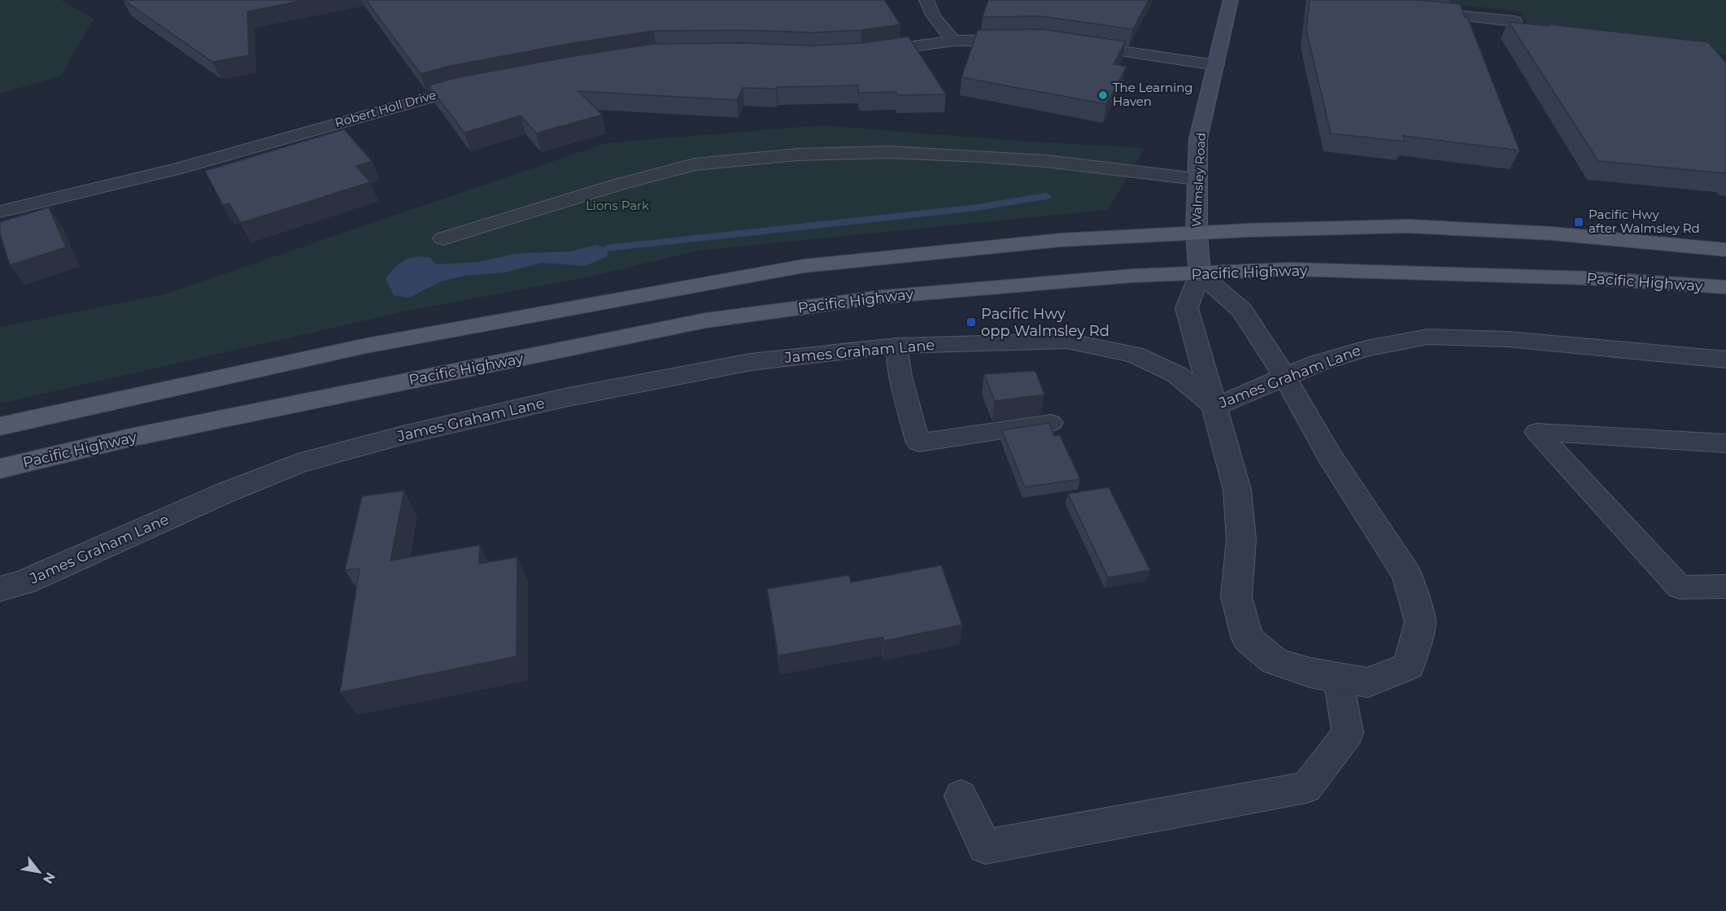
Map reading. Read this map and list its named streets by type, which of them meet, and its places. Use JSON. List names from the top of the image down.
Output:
{
  "streets": {
    "main road": ["Pacific Highway"],
    "street": ["Robert Holl Drive", "Walmsley Road", "James Graham Lane"]
  },
  "crossings": [
    ["Walmsley Road", "Pacific Highway"]
  ],
  "parks": ["Lions Park"],
  "places": {
    "other": ["The Learning Haven"],
    "transit": ["Pacific Hwy after Walmsley Rd", "Pacific Hwy opp Walmsley Rd"]
  },
  "north": "bottom right"
}
